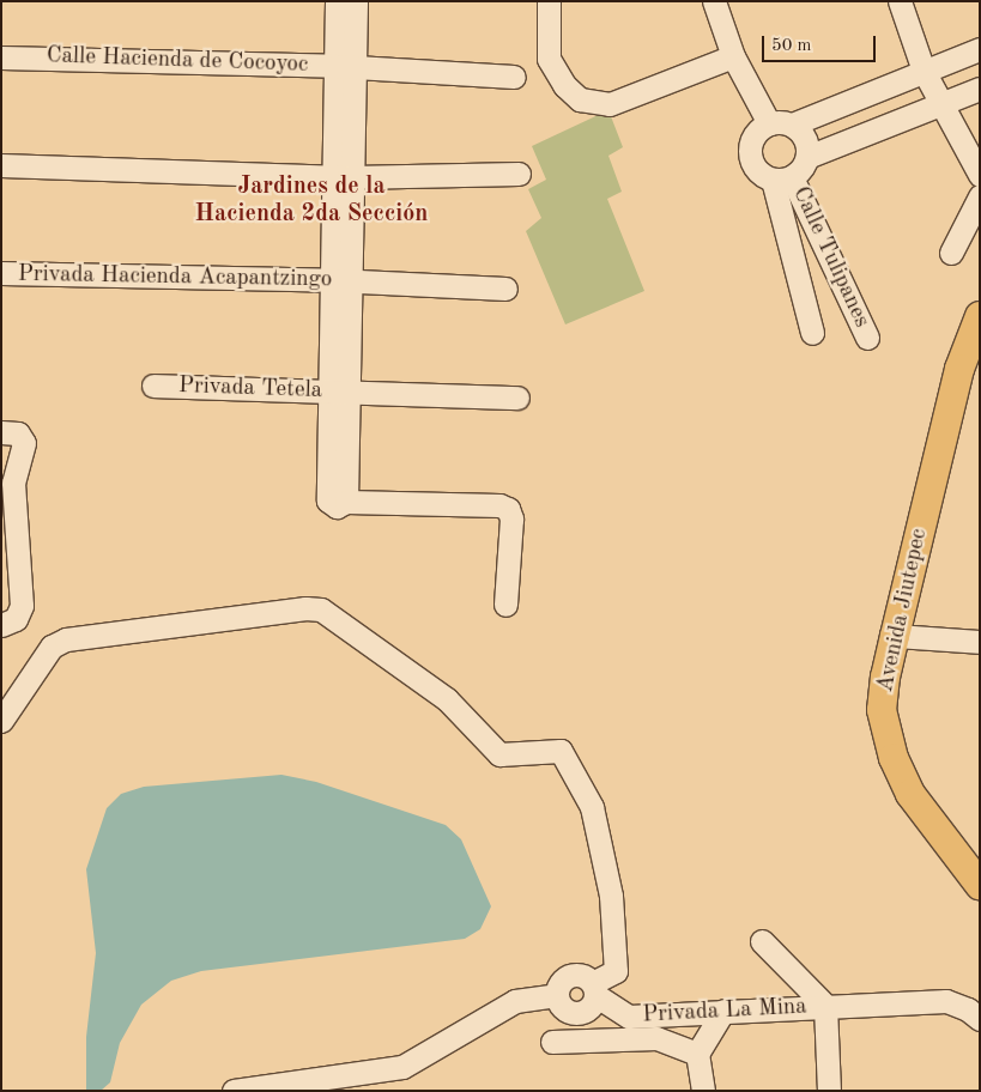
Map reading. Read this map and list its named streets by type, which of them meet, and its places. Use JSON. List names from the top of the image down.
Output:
{
  "streets": {
    "main road": ["Avenida Jiutepec"],
    "street": [
      "Calle Hacienda de Cocoyoc",
      "Calle Tulipanes",
      "Privada Hacienda Acapantzingo",
      "Privada Tetela",
      "Privada La Mina"
    ]
  },
  "districts": ["Jardines de la Hacienda 2da Sección"],
  "scale_bar": "50 m"
}
